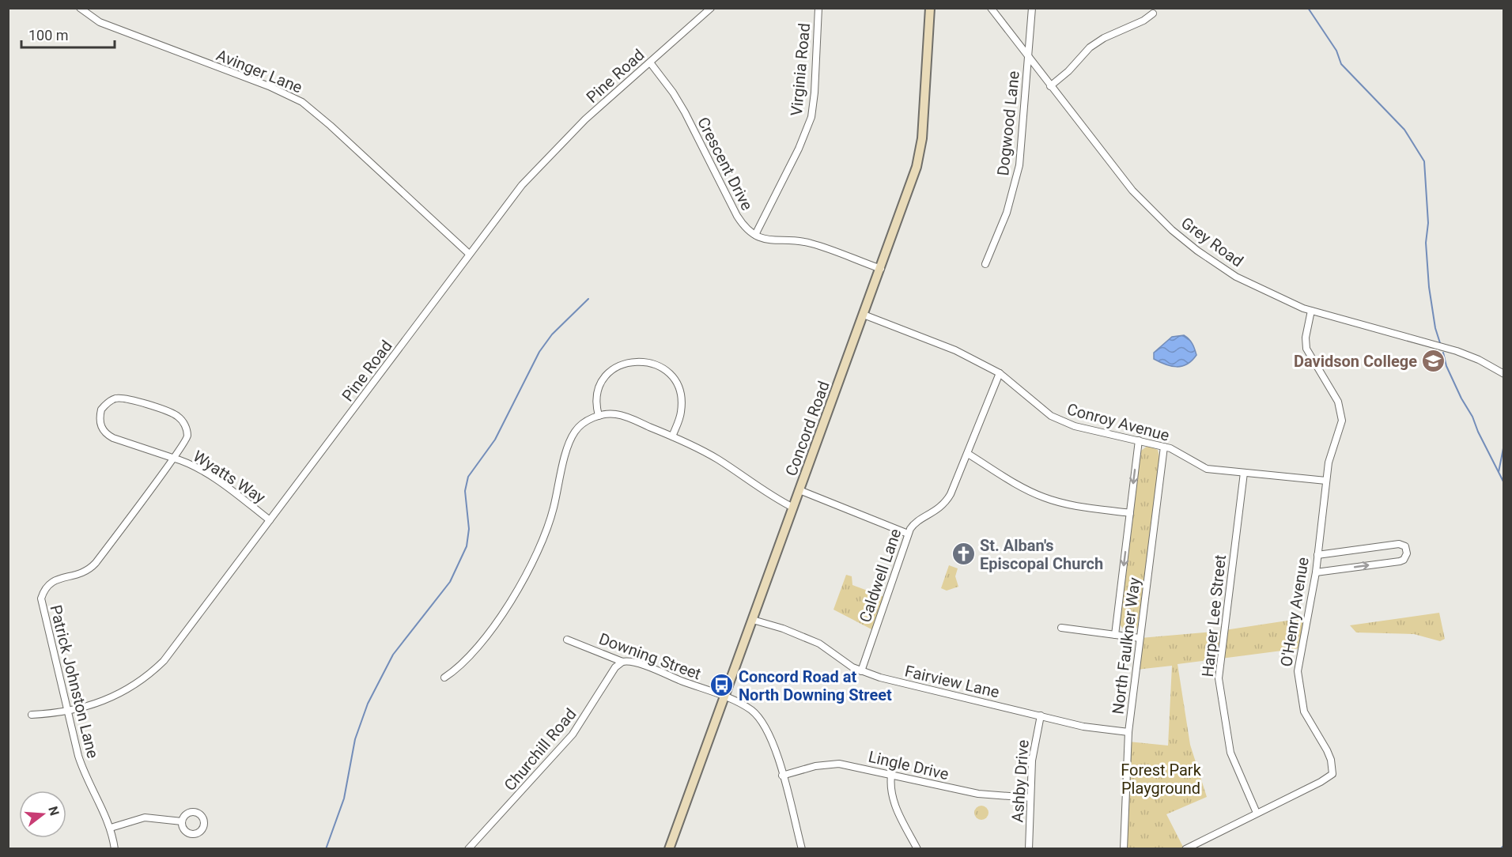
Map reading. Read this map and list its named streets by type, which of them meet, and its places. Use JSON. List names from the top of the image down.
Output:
{
  "streets": {
    "main road": ["Concord Road"],
    "street": [
      "Virginia Road",
      "Avinger Lane",
      "Pine Road",
      "Dogwood Lane",
      "Crescent Drive",
      "Grey Road",
      "Conroy Avenue",
      "Wyatts Way",
      "Caldwell Lane",
      "O'Henry Avenue",
      "Harper Lee Street",
      "North Faulkner Way",
      "Downing Street",
      "Patrick Johnston Lane",
      "Fairview Lane",
      "Churchill Road",
      "Lingle Drive",
      "Ashby Drive"
    ]
  },
  "crossings": [
    ["Virginia Road", "Crescent Drive"],
    ["Avinger Lane", "Pine Road"],
    ["Pine Road", "Crescent Drive"],
    ["Pine Road", "Wyatts Way"],
    ["Pine Road", "Patrick Johnston Lane"],
    ["Dogwood Lane", "Grey Road"],
    ["Crescent Drive", "Concord Road"],
    ["Grey Road", "O'Henry Avenue"],
    ["Conroy Avenue", "Concord Road"],
    ["Conroy Avenue", "Caldwell Lane"],
    ["Conroy Avenue", "O'Henry Avenue"],
    ["Conroy Avenue", "Harper Lee Street"],
    ["Conroy Avenue", "North Faulkner Way"],
    ["Concord Road", "Downing Street"],
    ["Concord Road", "Fairview Lane"],
    ["Wyatts Way", "Patrick Johnston Lane"],
    ["Caldwell Lane", "Fairview Lane"],
    ["O'Henry Avenue", "Harper Lee Street"],
    ["North Faulkner Way", "Fairview Lane"],
    ["Downing Street", "Churchill Road"],
    ["Downing Street", "Lingle Drive"],
    ["Fairview Lane", "Ashby Drive"],
    ["Lingle Drive", "Ashby Drive"]
  ],
  "parks": ["Forest Park Playground"],
  "places": {
    "school or university": ["Davidson College"],
    "church": ["St. Alban's Episcopal Church"],
    "bus stop": ["Concord Road at North Downing Street"]
  },
  "scale_bar": "100 m",
  "north": "right"
}
